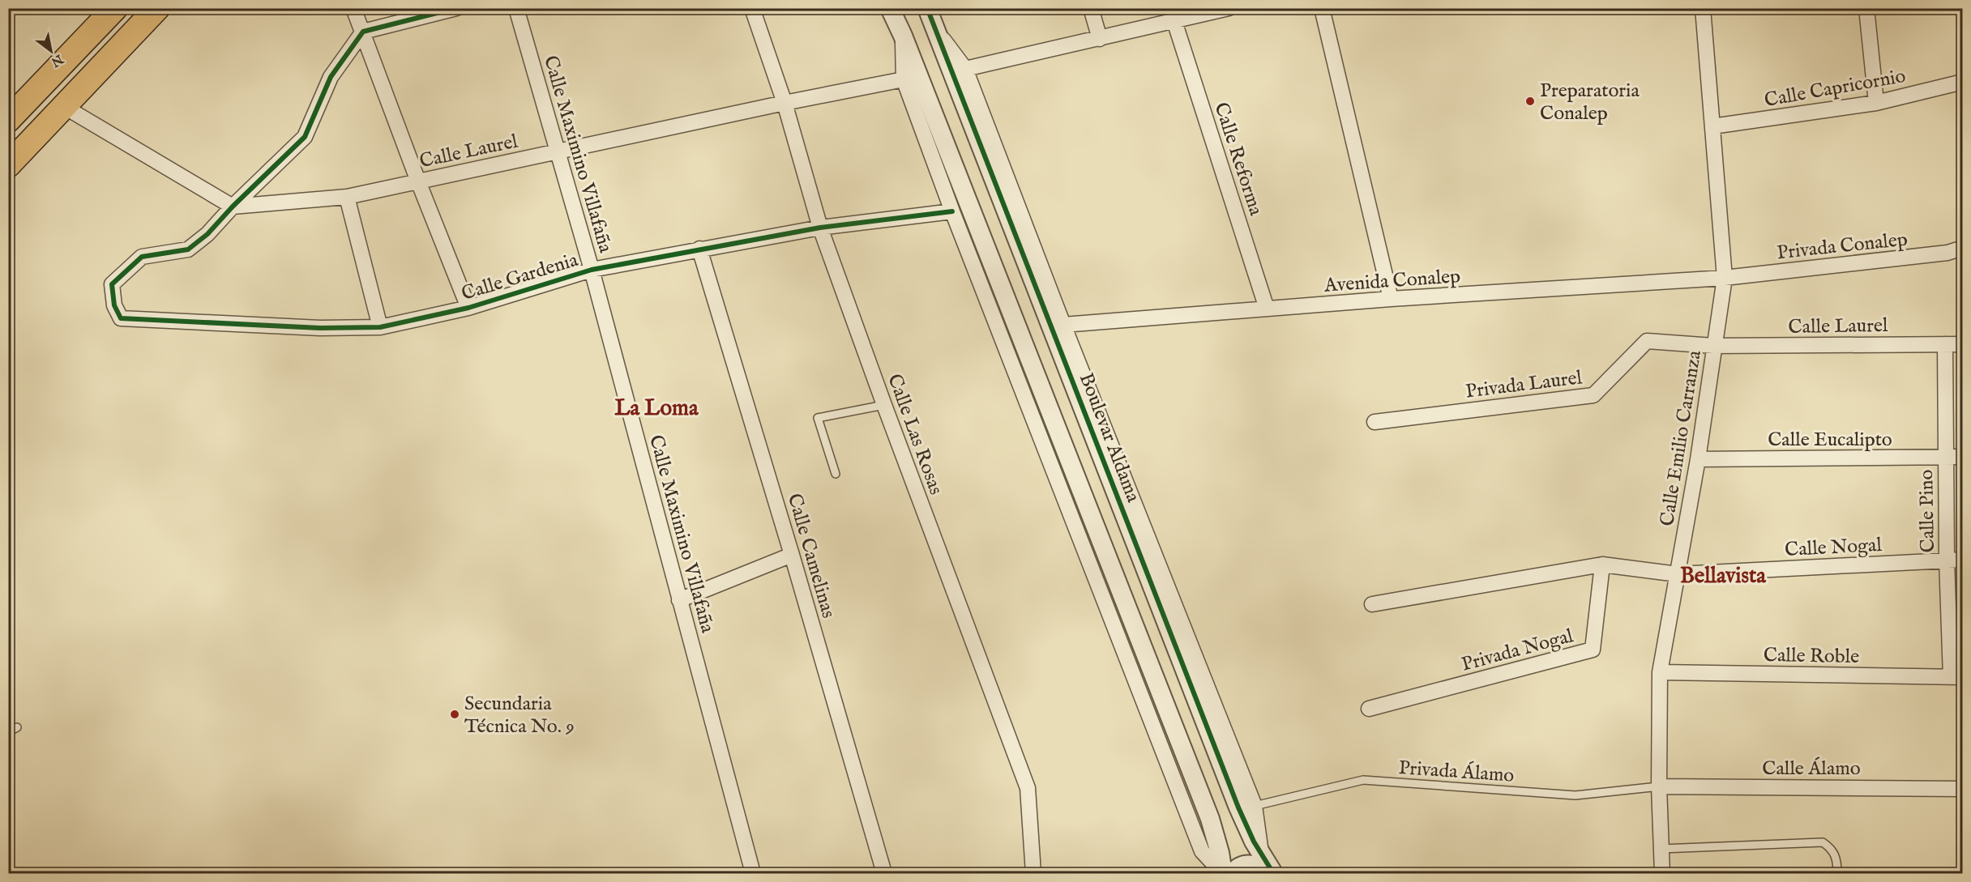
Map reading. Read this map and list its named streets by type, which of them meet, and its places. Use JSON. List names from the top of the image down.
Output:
{
  "streets": {
    "street": [
      "Calle Capricornio",
      "Calle Laurel",
      "Calle Maximino Villafaña",
      "Calle Reforma",
      "Privada Conalep",
      "Calle Gardenia",
      "Avenida Conalep",
      "Privada Laurel",
      "Calle Las Rosas",
      "Boulevar Aldama",
      "Calle Emilio Carranza",
      "Calle Eucalipto",
      "Calle Pino",
      "Calle Nogal",
      "Calle Camelinas",
      "Privada Nogal",
      "Calle Roble",
      "Calle Álamo"
    ],
    "lane": ["Privada Álamo"]
  },
  "crossings": [
    ["Calle Capricornio", "Calle Emilio Carranza"],
    ["Calle Laurel", "Calle Maximino Villafaña"],
    ["Calle Laurel", "Calle Gardenia"],
    ["Calle Laurel", "Privada Laurel"],
    ["Calle Laurel", "Calle Las Rosas"],
    ["Calle Laurel", "Calle Emilio Carranza"],
    ["Calle Laurel", "Calle Pino"],
    ["Calle Maximino Villafaña", "Calle Gardenia"],
    ["Calle Reforma", "Avenida Conalep"],
    ["Privada Conalep", "Avenida Conalep"],
    ["Privada Conalep", "Calle Emilio Carranza"],
    ["Calle Gardenia", "Calle Las Rosas"],
    ["Calle Gardenia", "Calle Camelinas"],
    ["Avenida Conalep", "Boulevar Aldama"],
    ["Avenida Conalep", "Calle Emilio Carranza"],
    ["Privada Laurel", "Calle Emilio Carranza"],
    ["Boulevar Aldama", "Privada Álamo"],
    ["Calle Emilio Carranza", "Calle Eucalipto"],
    ["Calle Emilio Carranza", "Calle Nogal"],
    ["Calle Emilio Carranza", "Calle Roble"],
    ["Calle Emilio Carranza", "Calle Álamo"],
    ["Calle Emilio Carranza", "Privada Álamo"],
    ["Calle Eucalipto", "Calle Pino"],
    ["Calle Pino", "Calle Nogal"],
    ["Calle Pino", "Calle Roble"],
    ["Calle Álamo", "Privada Álamo"]
  ],
  "districts": ["La Loma", "Bellavista"],
  "places": ["Preparatoria Conalep", "Secundaria Técnica No. 9"],
  "north": "bottom right"
}
